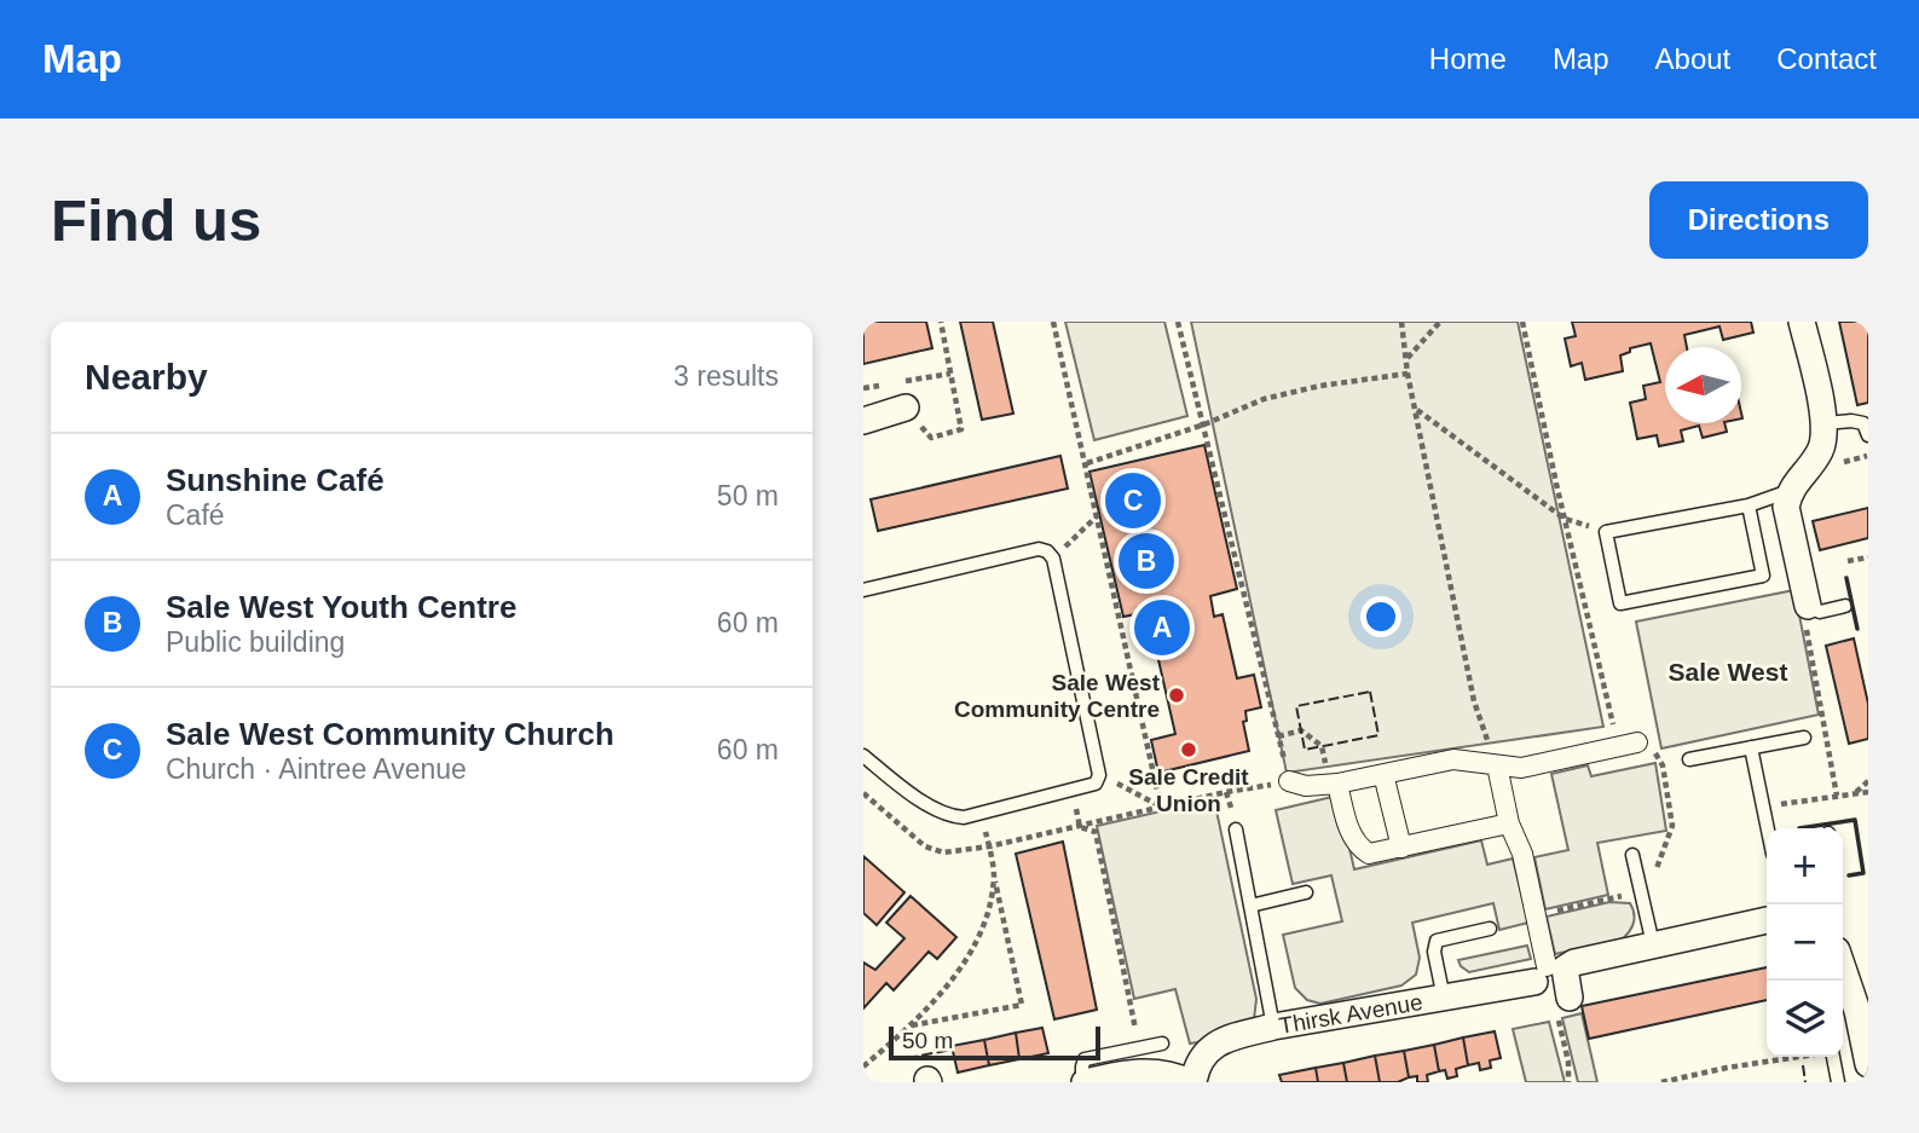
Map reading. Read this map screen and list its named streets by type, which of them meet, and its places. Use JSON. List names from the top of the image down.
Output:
{
  "streets": {
    "street": ["Thirsk Avenue"]
  },
  "districts": ["Sale West"],
  "places": ["Sale West Community Centre", "Sale Credit Union"],
  "scale_bar": "50 m",
  "north": "left",
  "page": {
    "header": "Map",
    "nav": [
      "Home",
      "Map",
      "About",
      "Contact"
    ],
    "buttons": "Directions",
    "title": "Find us",
    "heading": ["Nearby", "3 results"],
    "list": [
      {
        "mark": "A",
        "name": "Sunshine Café",
        "note": "Café",
        "value": "50 m"
      },
      {
        "mark": "B",
        "name": "Sale West Youth Centre",
        "note": "Public building",
        "value": "60 m"
      },
      {
        "mark": "C",
        "name": "Sale West Community Church",
        "note": "Church · Aintree Avenue",
        "value": "60 m"
      }
    ],
    "pins": ["C", "B", "A"],
    "map_buttons": ["+", "−"],
    "scale": "50 m"
  }
}
